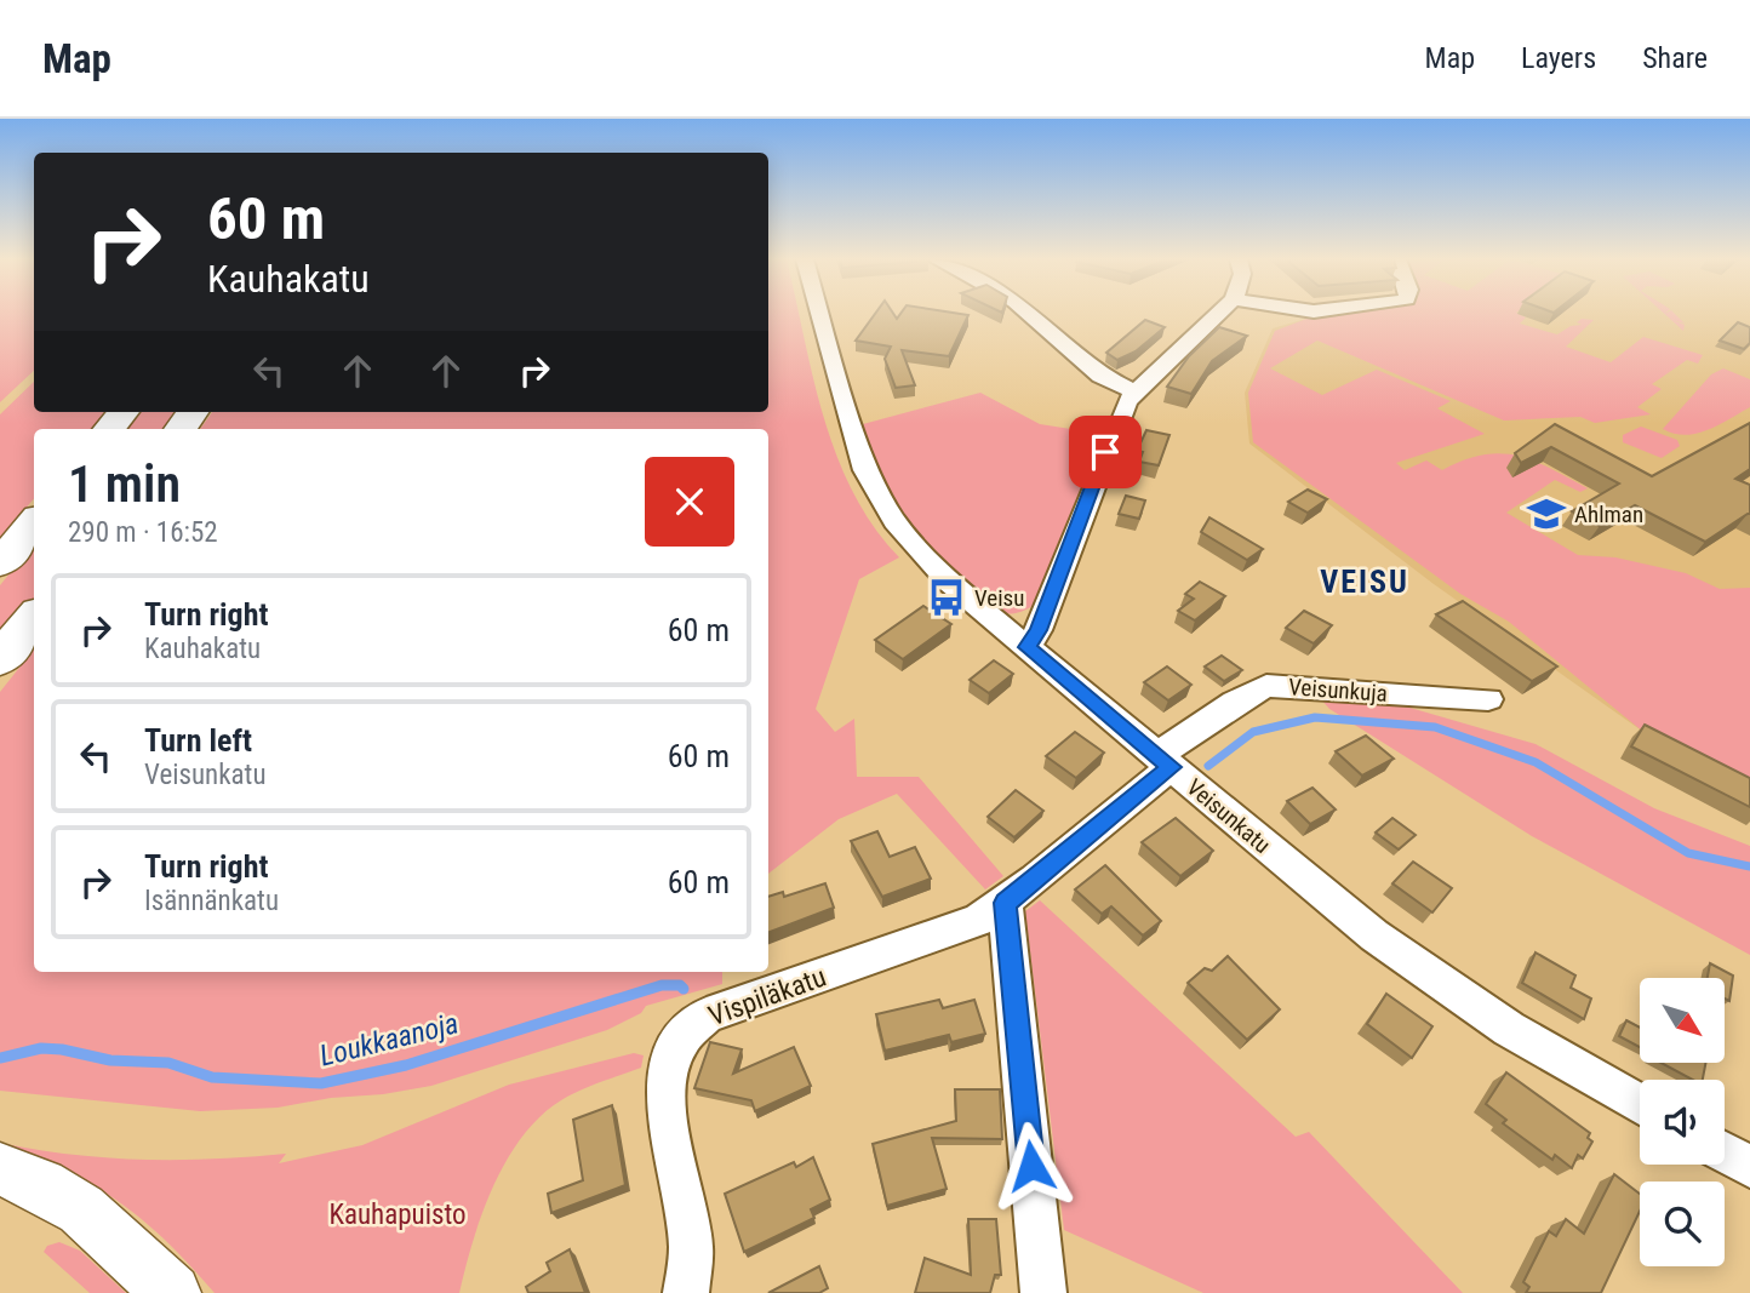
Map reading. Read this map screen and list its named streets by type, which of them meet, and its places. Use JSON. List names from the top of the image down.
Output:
{
  "streets": {
    "street": ["Veisunkuja", "Veisunkatu", "Vispiläkatu"]
  },
  "crossings": [
    ["Veisunkuja", "Veisunkatu"],
    ["Veisunkuja", "Vispiläkatu"]
  ],
  "districts": ["VEISU"],
  "water": ["Loukkaanoja"],
  "parks": ["Kauhapuisto"],
  "places": {
    "school or university": ["Ahlman"],
    "bus stop": ["Veisu"]
  },
  "north": "bottom right",
  "page": {
    "header": "Map",
    "nav": ["Map", "Layers", "Share"],
    "turn": ["60 m", "Kauhakatu"],
    "heading": ["1 min", "290 m · 16:52"],
    "list": [
      {
        "name": "Turn right",
        "note": "Kauhakatu",
        "value": "60 m"
      },
      {
        "name": "Turn left",
        "note": "Veisunkatu",
        "value": "60 m"
      },
      {
        "name": "Turn right",
        "note": "Isännänkatu",
        "value": "60 m"
      }
    ]
  }
}
